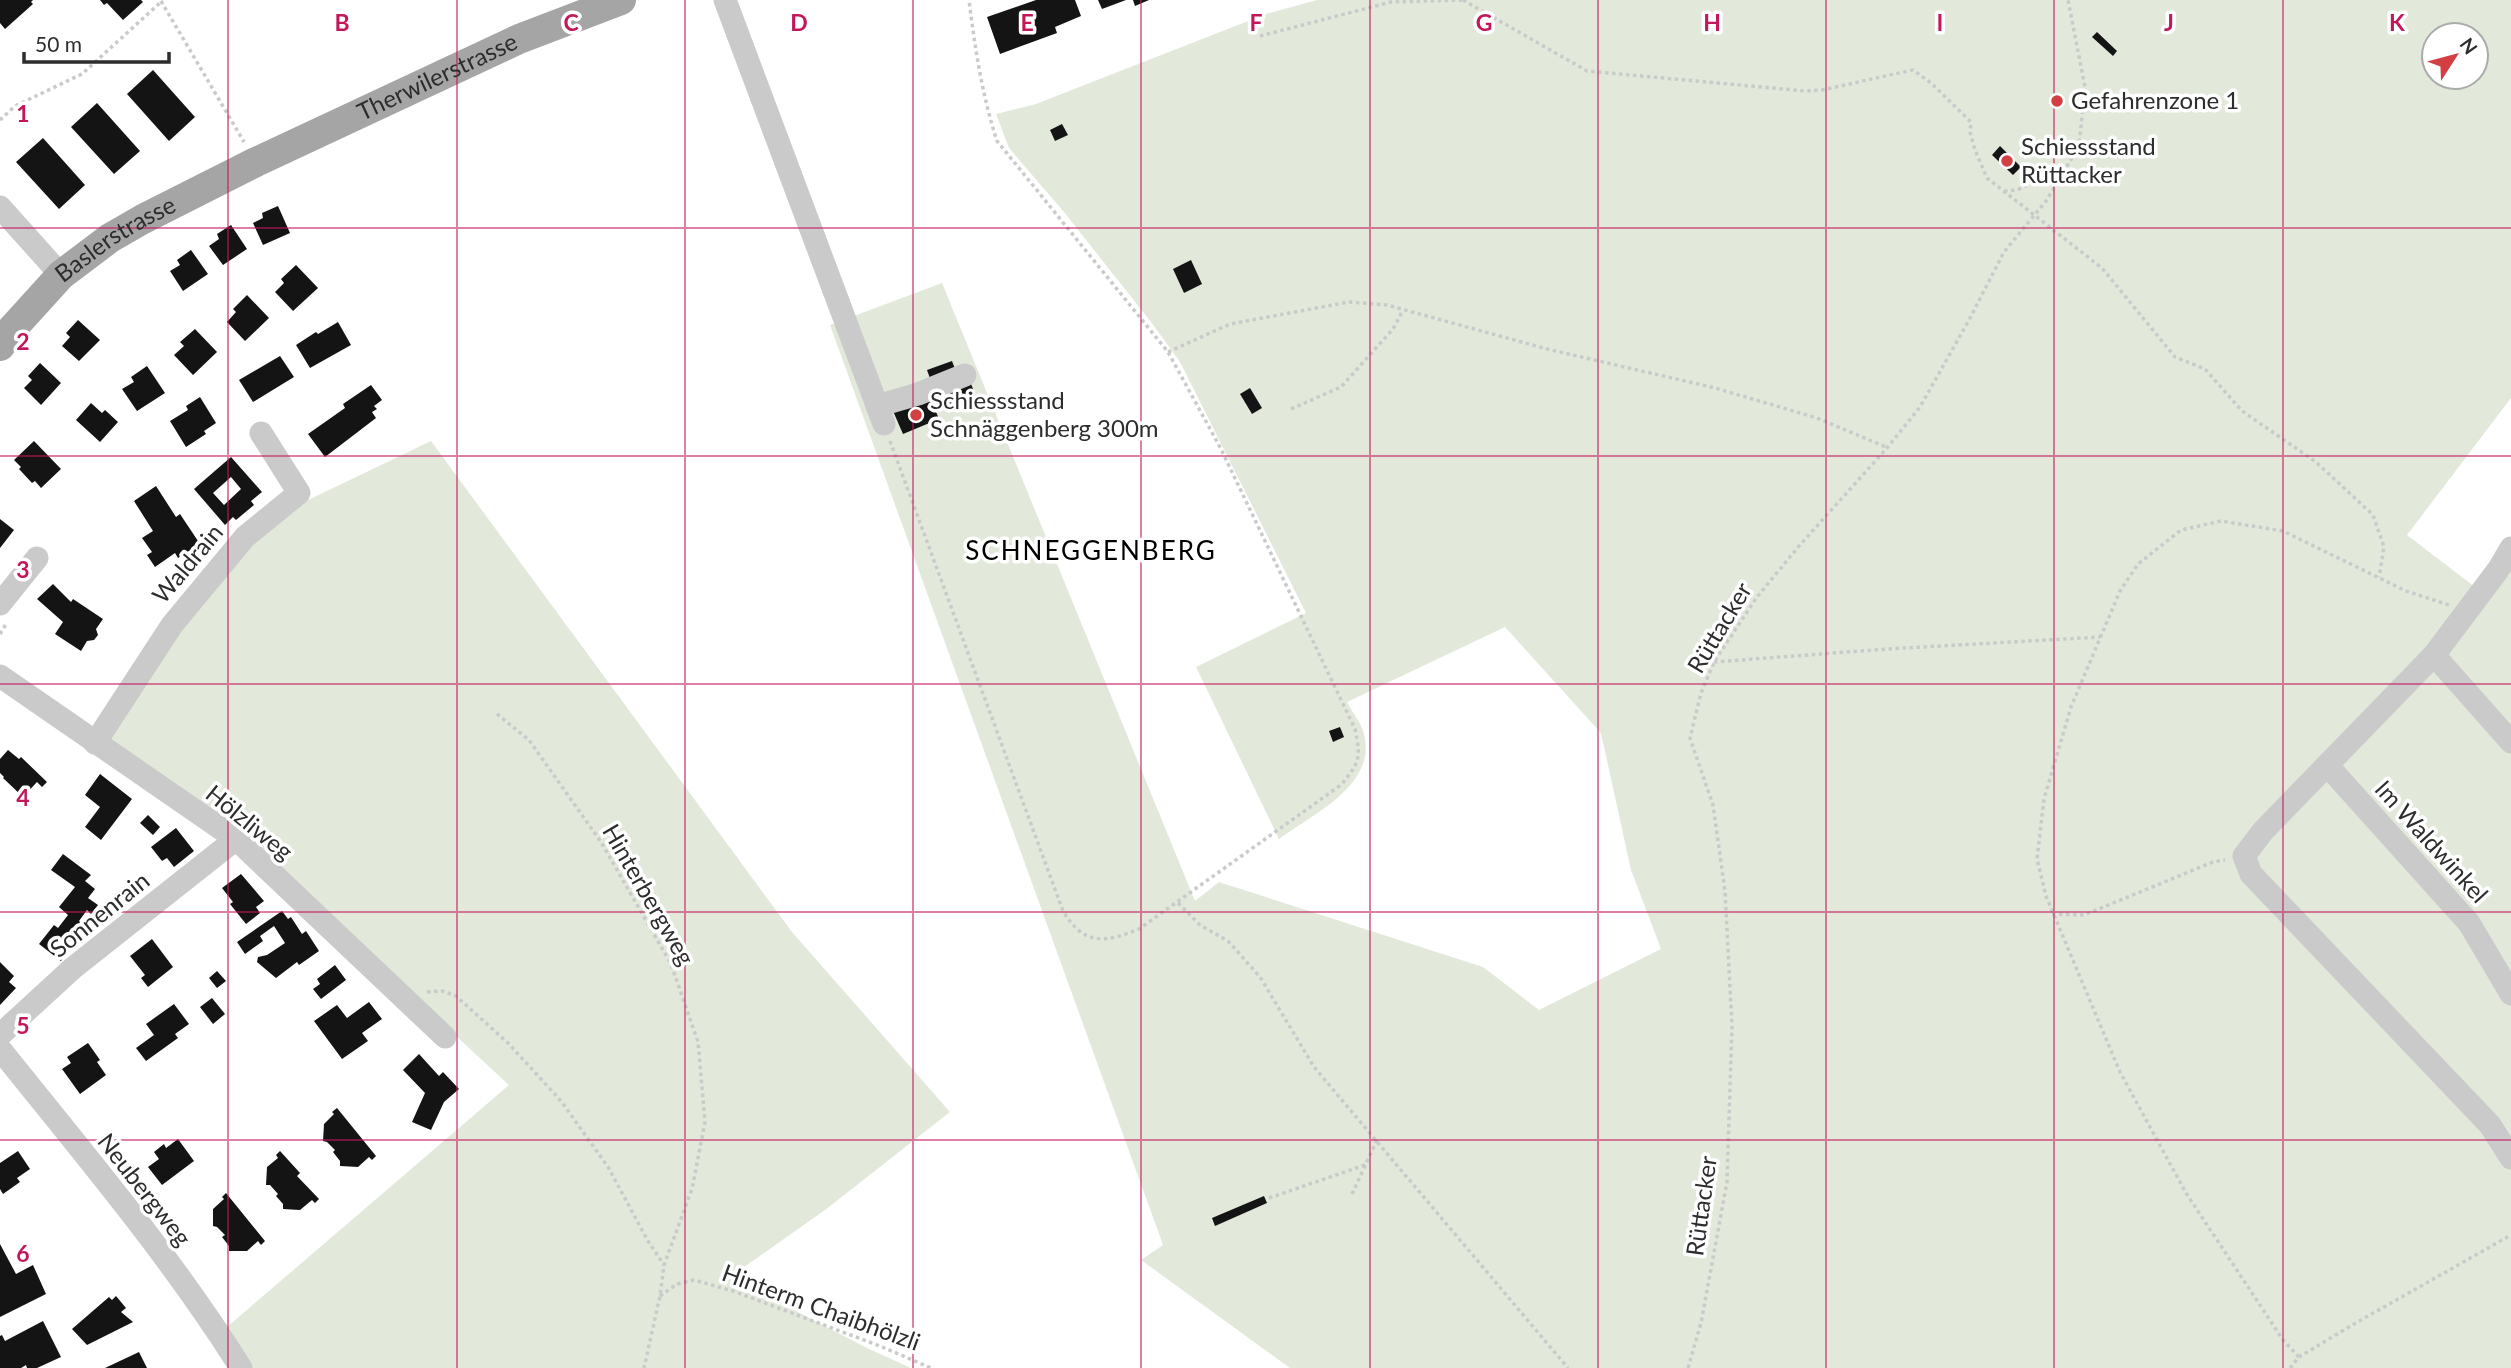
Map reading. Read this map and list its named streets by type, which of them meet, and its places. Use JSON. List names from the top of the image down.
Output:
{
  "streets": {
    "main road": ["Therwilerstrasse", "Baslerstrasse"],
    "street": [
      "Waldrain",
      "Hölzliweg",
      "Im Waldwinkel",
      "Sonnenrain",
      "Neubergweg"
    ],
    "path": ["Rüttacker", "Hinterbergweg", "Hinterm Chaibhölzli"]
  },
  "crossings": [
    ["Therwilerstrasse", "Baslerstrasse"],
    ["Waldrain", "Hölzliweg"],
    ["Hölzliweg", "Sonnenrain"],
    ["Hinterbergweg", "Hinterm Chaibhölzli"]
  ],
  "districts": ["SCHNEGGENBERG"],
  "places": ["Gefahrenzone 1", "Schiessstand Rüttacker", "Schiessstand Schnäggenberg 300m"],
  "scale_bar": "50 m",
  "north": "top right",
  "grid": {
    "columns": [
      "B",
      "C",
      "D",
      "E",
      "F",
      "G",
      "H",
      "I",
      "J",
      "K"
    ],
    "rows": [
      "1",
      "2",
      "3",
      "4",
      "5",
      "6"
    ]
  }
}
